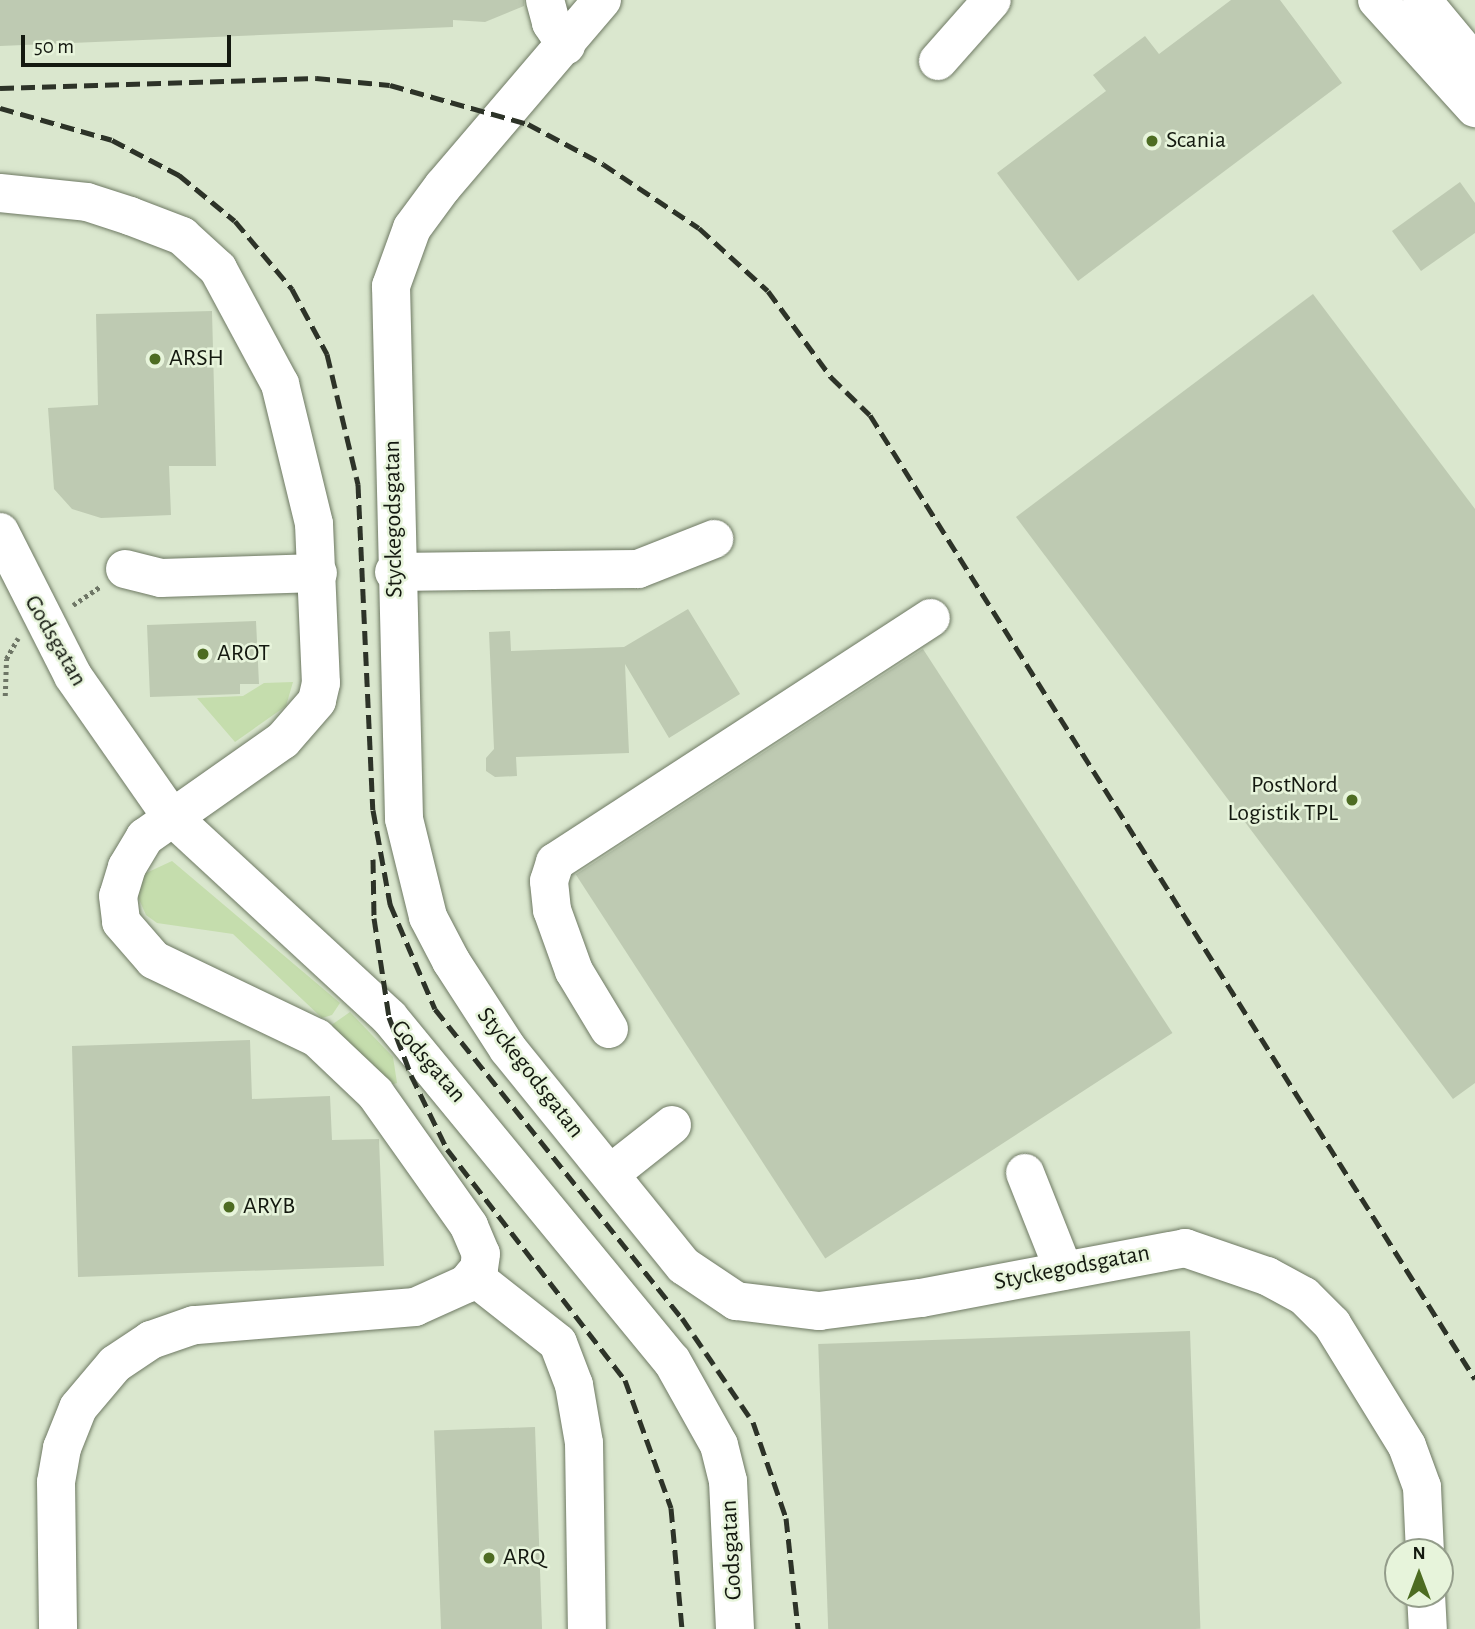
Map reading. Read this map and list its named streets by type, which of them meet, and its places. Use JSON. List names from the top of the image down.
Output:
{
  "streets": {
    "street": ["Styckegodsgatan", "Godsgatan"]
  },
  "places": [
    "Scania",
    "ARSH",
    "AROT",
    "PostNord Logistik TPL",
    "ARYB",
    "ARQ"
  ],
  "scale_bar": "50 m",
  "north": "top"
}
